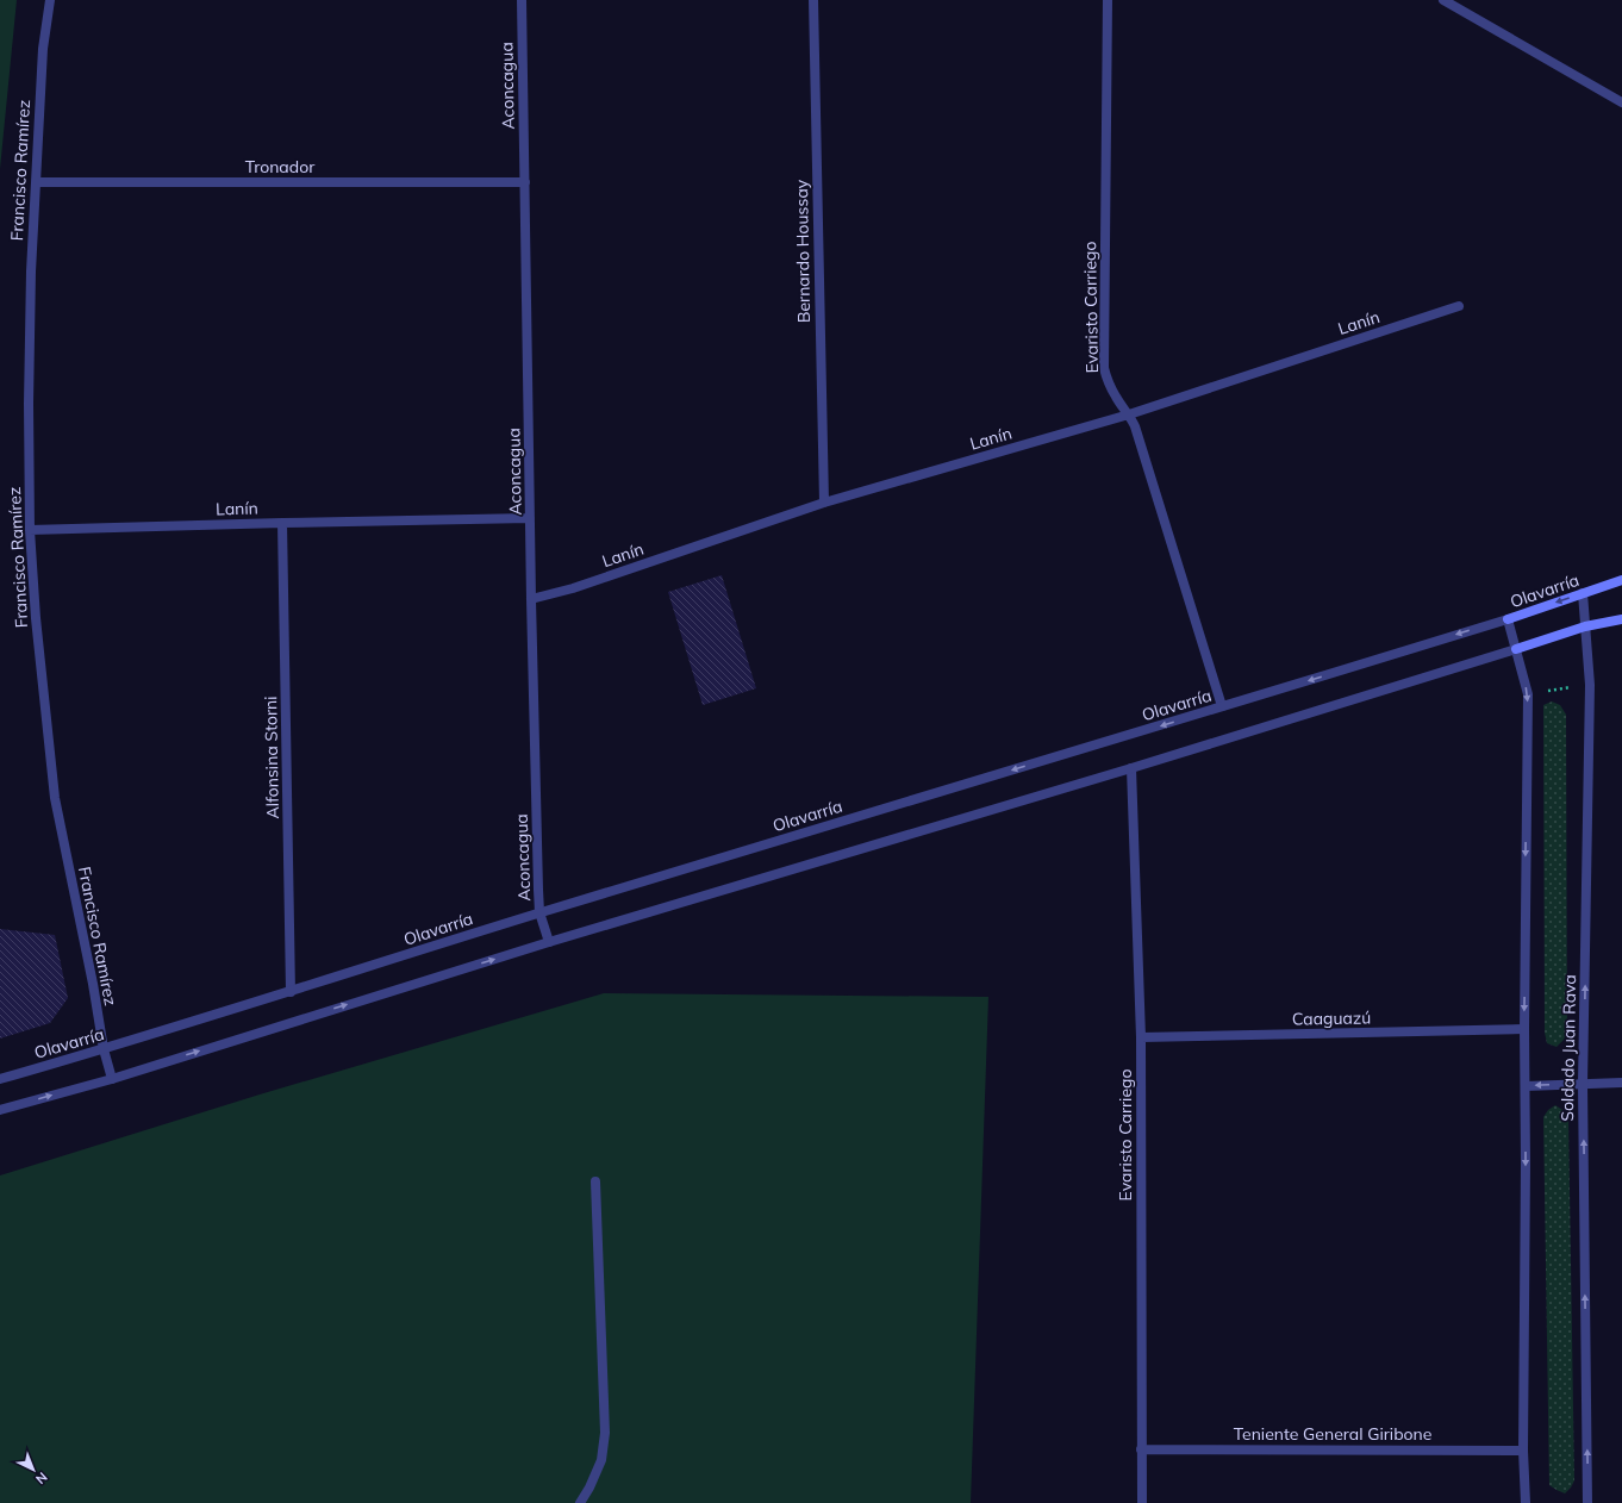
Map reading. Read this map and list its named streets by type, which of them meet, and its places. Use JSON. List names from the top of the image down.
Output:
{
  "streets": {
    "main road": ["Olavarría"],
    "street": [
      "Aconcagua",
      "Tronador",
      "Francisco Ramírez",
      "Bernardo Houssay",
      "Evaristo Carriego",
      "Lanín",
      "Alfonsina Storni",
      "Caaguazú",
      "Soldado Juan Rava",
      "Teniente General Giribone"
    ]
  },
  "crossings": [
    ["Aconcagua", "Tronador"],
    ["Aconcagua", "Lanín"],
    ["Aconcagua", "Olavarría"],
    ["Tronador", "Francisco Ramírez"],
    ["Francisco Ramírez", "Lanín"],
    ["Francisco Ramírez", "Olavarría"],
    ["Bernardo Houssay", "Lanín"],
    ["Evaristo Carriego", "Lanín"],
    ["Evaristo Carriego", "Olavarría"],
    ["Evaristo Carriego", "Caaguazú"],
    ["Evaristo Carriego", "Teniente General Giribone"],
    ["Lanín", "Alfonsina Storni"],
    ["Olavarría", "Alfonsina Storni"],
    ["Olavarría", "Soldado Juan Rava"]
  ],
  "north": "bottom right"
}
